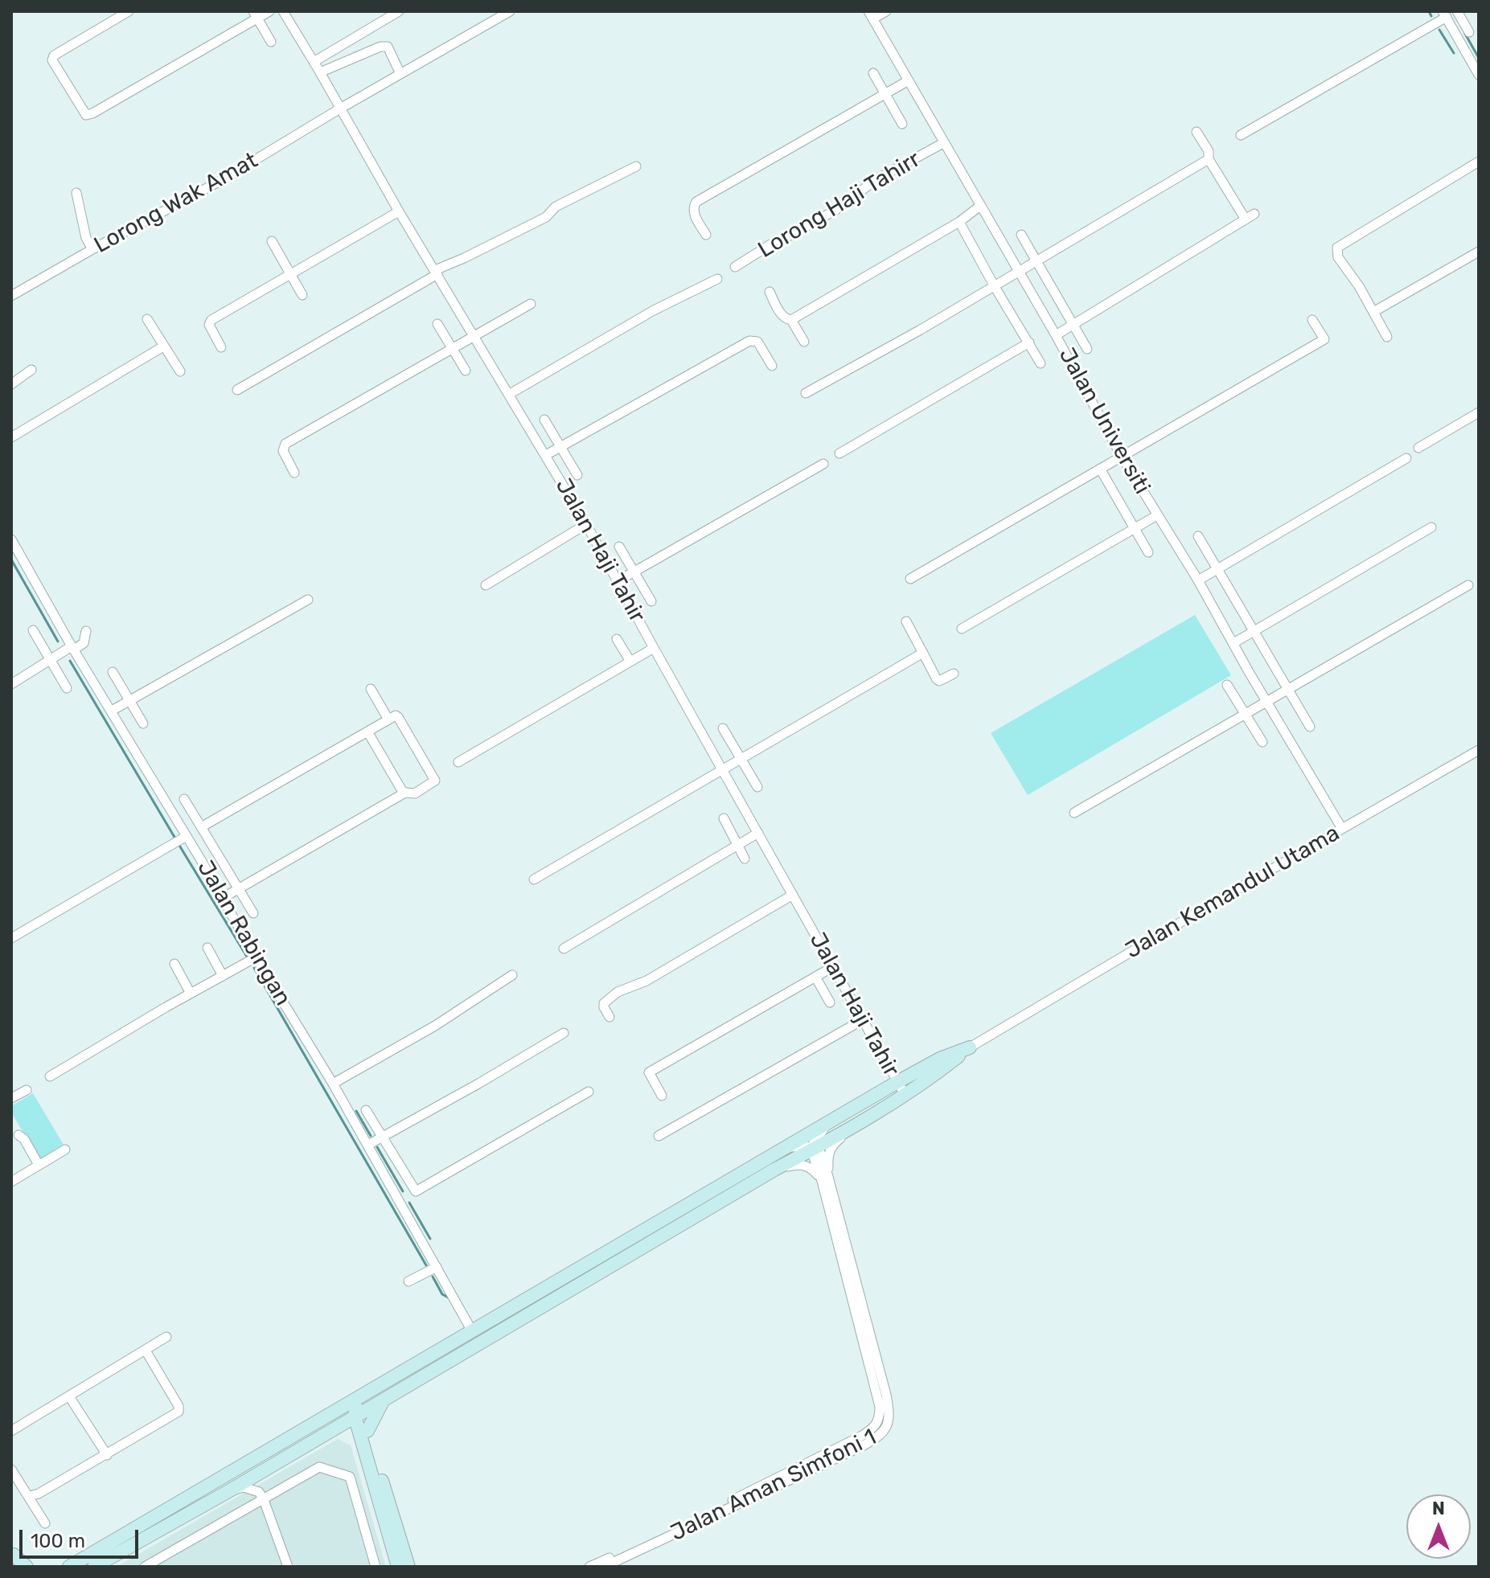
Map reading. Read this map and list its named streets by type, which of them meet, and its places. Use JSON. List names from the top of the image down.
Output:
{
  "streets": {
    "street": [
      "Lorong Wak Amat",
      "Lorong Haji Tahirr",
      "Jalan Universiti",
      "Jalan Haji Tahir",
      "Jalan Kemandul Utama",
      "Jalan Rabingan",
      "Jalan Aman Simfoni 1"
    ]
  },
  "crossings": [
    ["Lorong Wak Amat", "Jalan Haji Tahir"],
    ["Lorong Haji Tahirr", "Jalan Universiti"],
    ["Jalan Universiti", "Jalan Kemandul Utama"]
  ],
  "scale_bar": "100 m",
  "north": "top"
}
